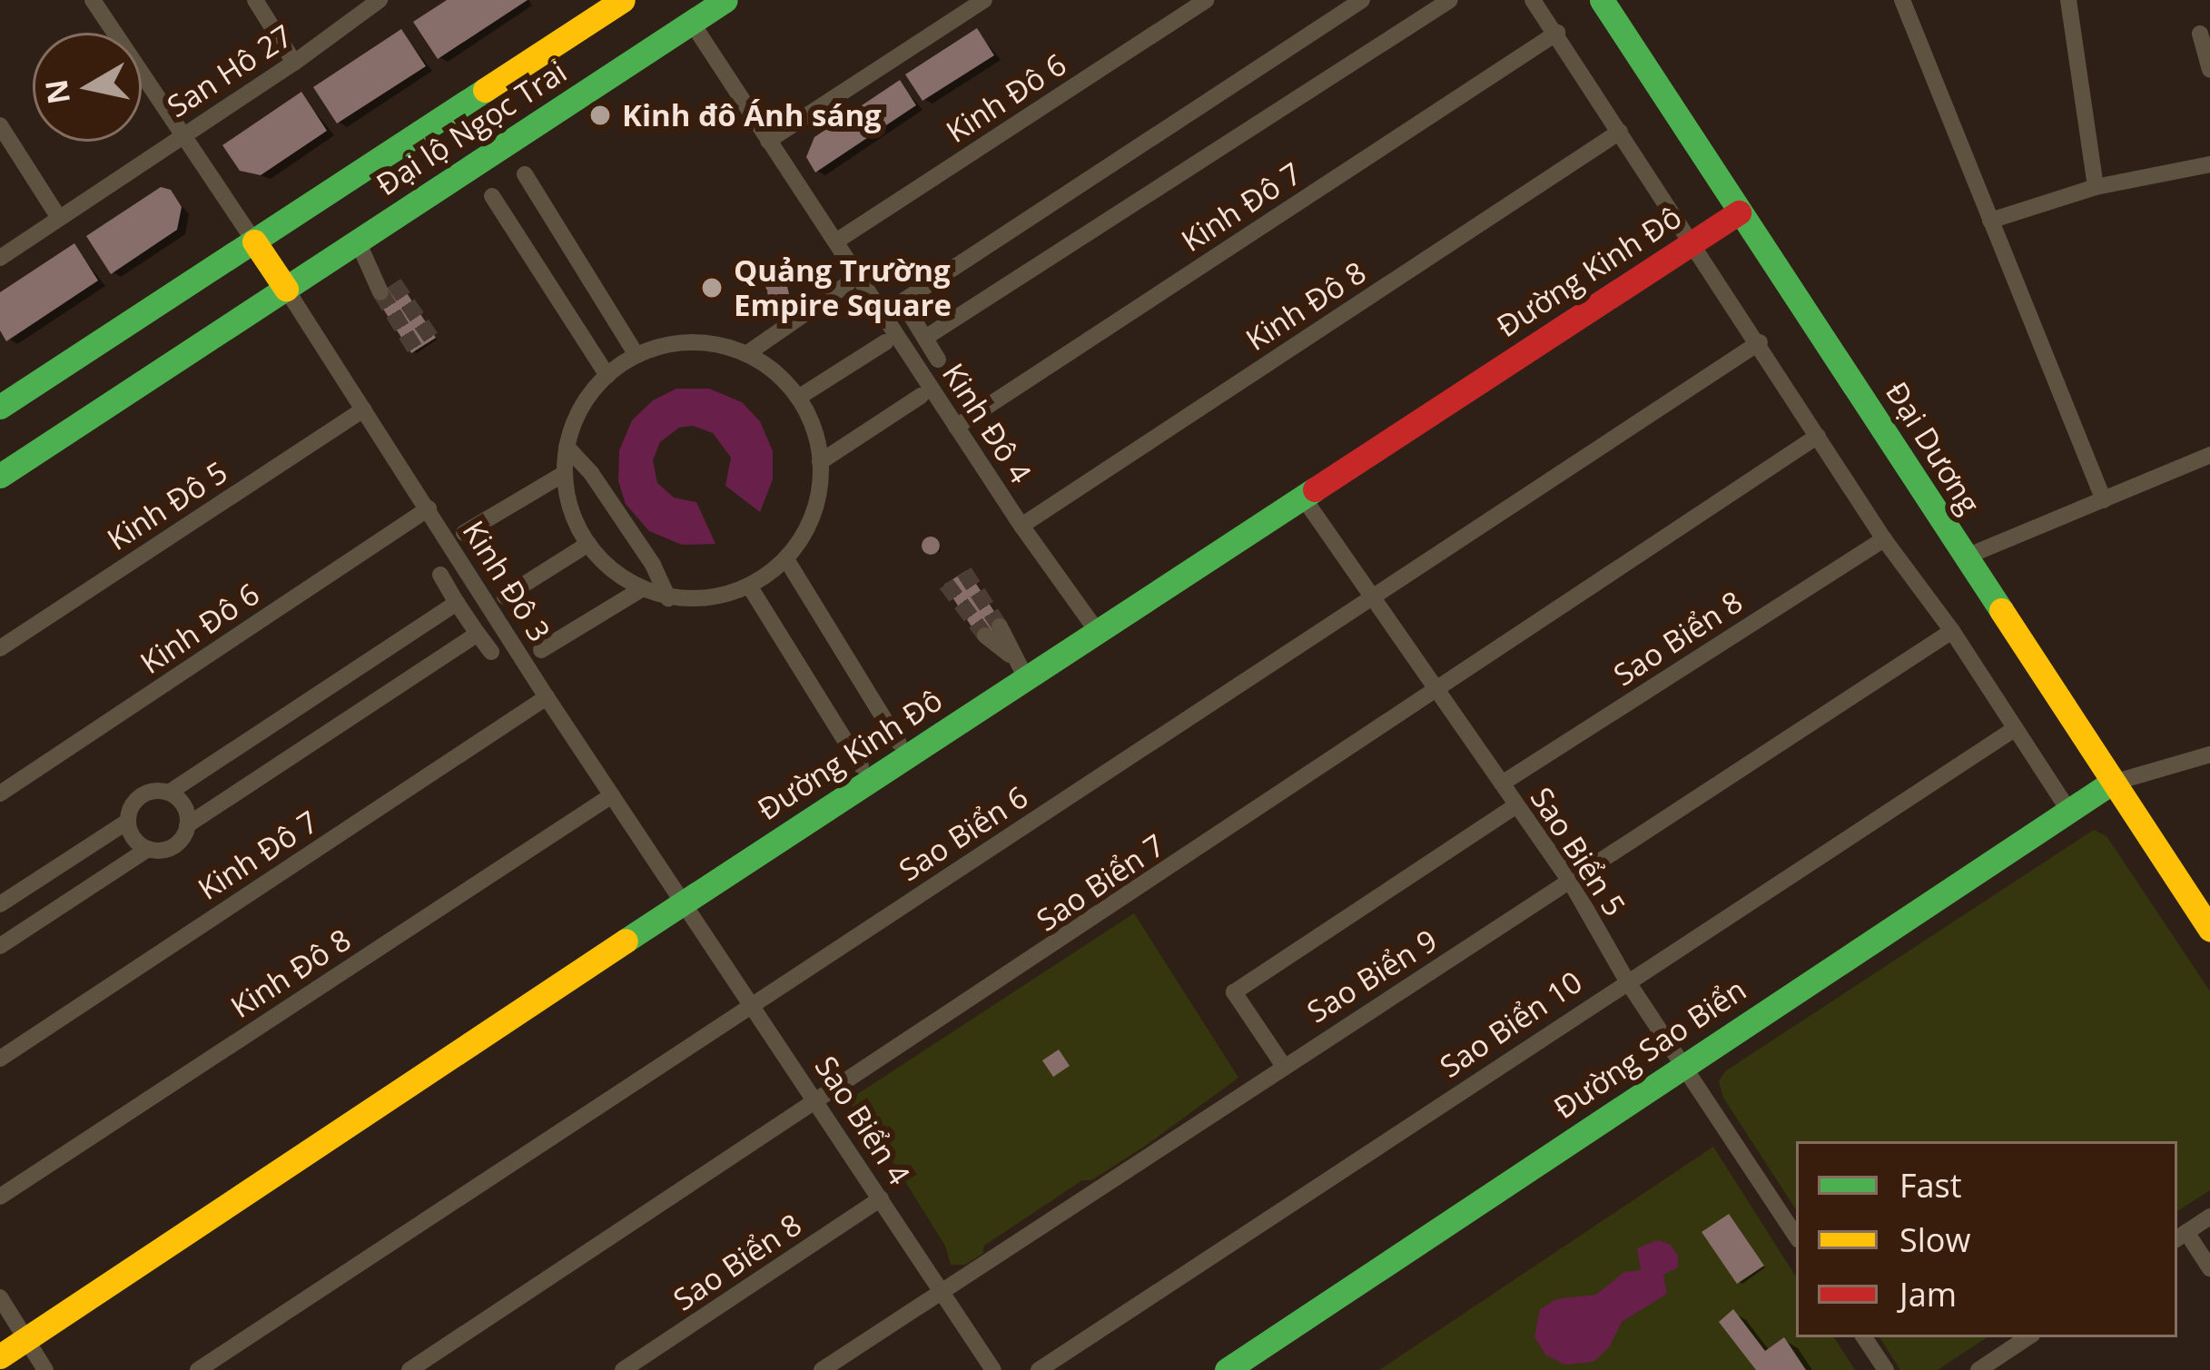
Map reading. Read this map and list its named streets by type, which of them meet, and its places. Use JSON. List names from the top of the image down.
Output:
{
  "streets": {
    "street": [
      "San Hô 27",
      "Kinh Đô 6",
      "Đại lộ Ngọc Trai",
      "Kinh Đô 7",
      "Đường Kinh Đô",
      "Kinh Đô 8",
      "Kinh Đô 4",
      "Đại Dương",
      "Kinh Đô 5",
      "Kinh Đô 3",
      "Sao Biển 8",
      "Sao Biển 6",
      "Sao Biển 5",
      "Sao Biển 7",
      "Sao Biển 9",
      "Sao Biển 10",
      "Đường Sao Biển",
      "Sao Biển 4"
    ]
  },
  "crossings": [
    ["Kinh Đô 6", "Kinh Đô 4"],
    ["Kinh Đô 6", "Kinh Đô 3"],
    ["Đại lộ Ngọc Trai", "Kinh Đô 4"],
    ["Đại lộ Ngọc Trai", "Kinh Đô 3"],
    ["Kinh Đô 7", "Kinh Đô 4"],
    ["Kinh Đô 7", "Kinh Đô 3"],
    ["Đường Kinh Đô", "Kinh Đô 4"],
    ["Đường Kinh Đô", "Đại Dương"],
    ["Đường Kinh Đô", "Kinh Đô 3"],
    ["Đường Kinh Đô", "Sao Biển 5"],
    ["Đường Kinh Đô", "Sao Biển 4"],
    ["Kinh Đô 8", "Kinh Đô 4"],
    ["Kinh Đô 8", "Kinh Đô 3"],
    ["Đại Dương", "Đường Sao Biển"],
    ["Kinh Đô 5", "Kinh Đô 3"],
    ["Kinh Đô 3", "Sao Biển 4"],
    ["Sao Biển 8", "Sao Biển 5"],
    ["Sao Biển 8", "Sao Biển 4"],
    ["Sao Biển 6", "Sao Biển 5"],
    ["Sao Biển 6", "Sao Biển 4"],
    ["Sao Biển 5", "Sao Biển 7"],
    ["Sao Biển 5", "Sao Biển 9"],
    ["Sao Biển 5", "Sao Biển 10"],
    ["Sao Biển 5", "Đường Sao Biển"],
    ["Sao Biển 7", "Sao Biển 4"],
    ["Sao Biển 9", "Sao Biển 4"]
  ],
  "places": ["Kinh đô Ánh sáng", "Quảng Trường Empire Square"],
  "legend": ["Fast", "Slow", "Jam"],
  "north": "left"
}
